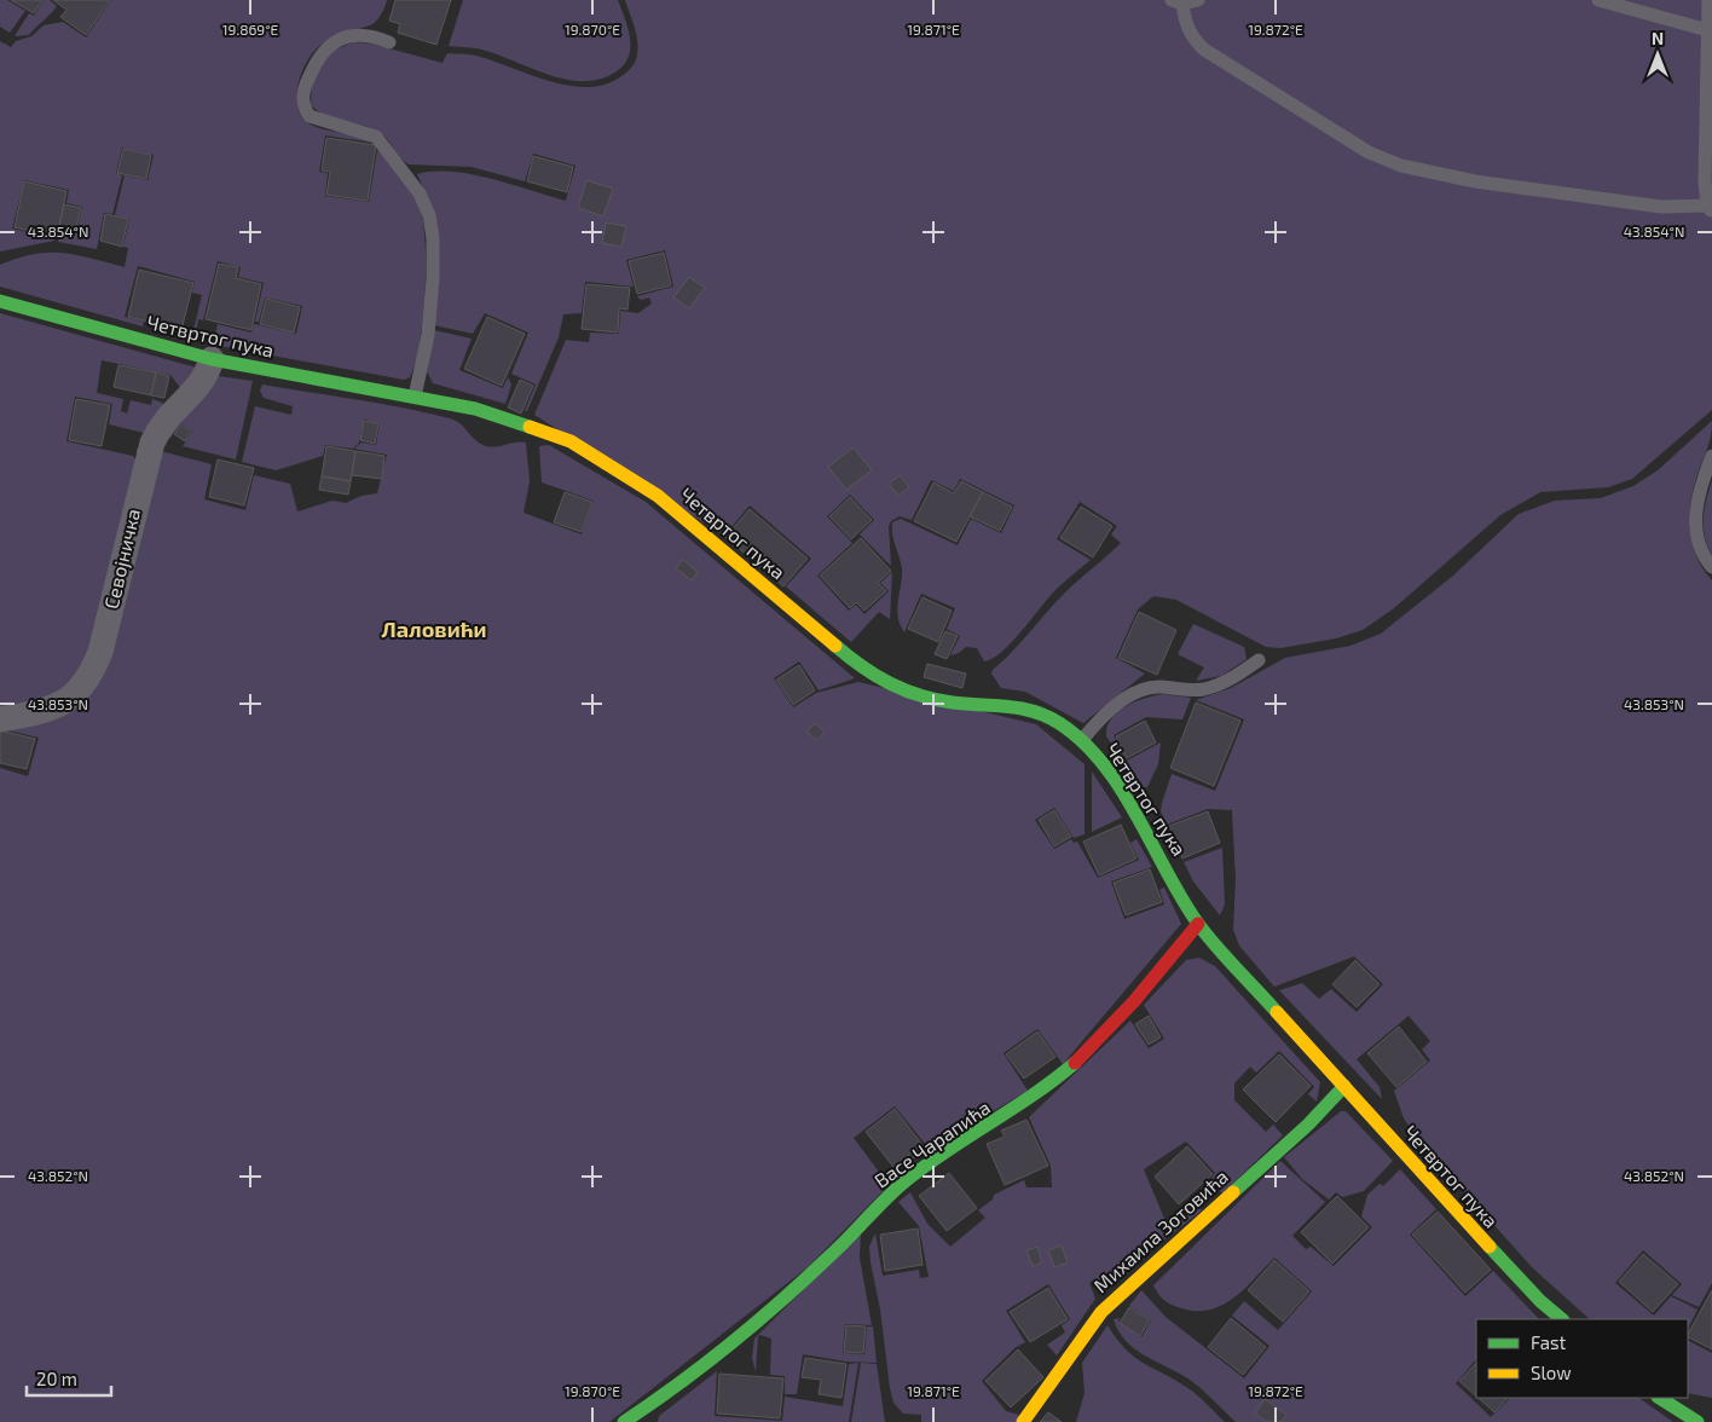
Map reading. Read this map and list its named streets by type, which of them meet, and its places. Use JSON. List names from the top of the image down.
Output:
{
  "streets": {
    "street": [
      "Четвртог пука",
      "Севојничка",
      "Васе Чарапића",
      "Михаила Зотовића"
    ]
  },
  "crossings": [
    ["Четвртог пука", "Севојничка"],
    ["Четвртог пука", "Васе Чарапића"],
    ["Четвртог пука", "Михаила Зотовића"]
  ],
  "districts": ["Лаловићи"],
  "legend": ["Fast", "Slow"],
  "scale_bar": "20 m",
  "north": "top",
  "coordinates": [
    "19.869°E",
    "19.870°E",
    "19.871°E",
    "19.872°E",
    "43.854°N",
    "43.853°N",
    "43.852°N"
  ]
}
